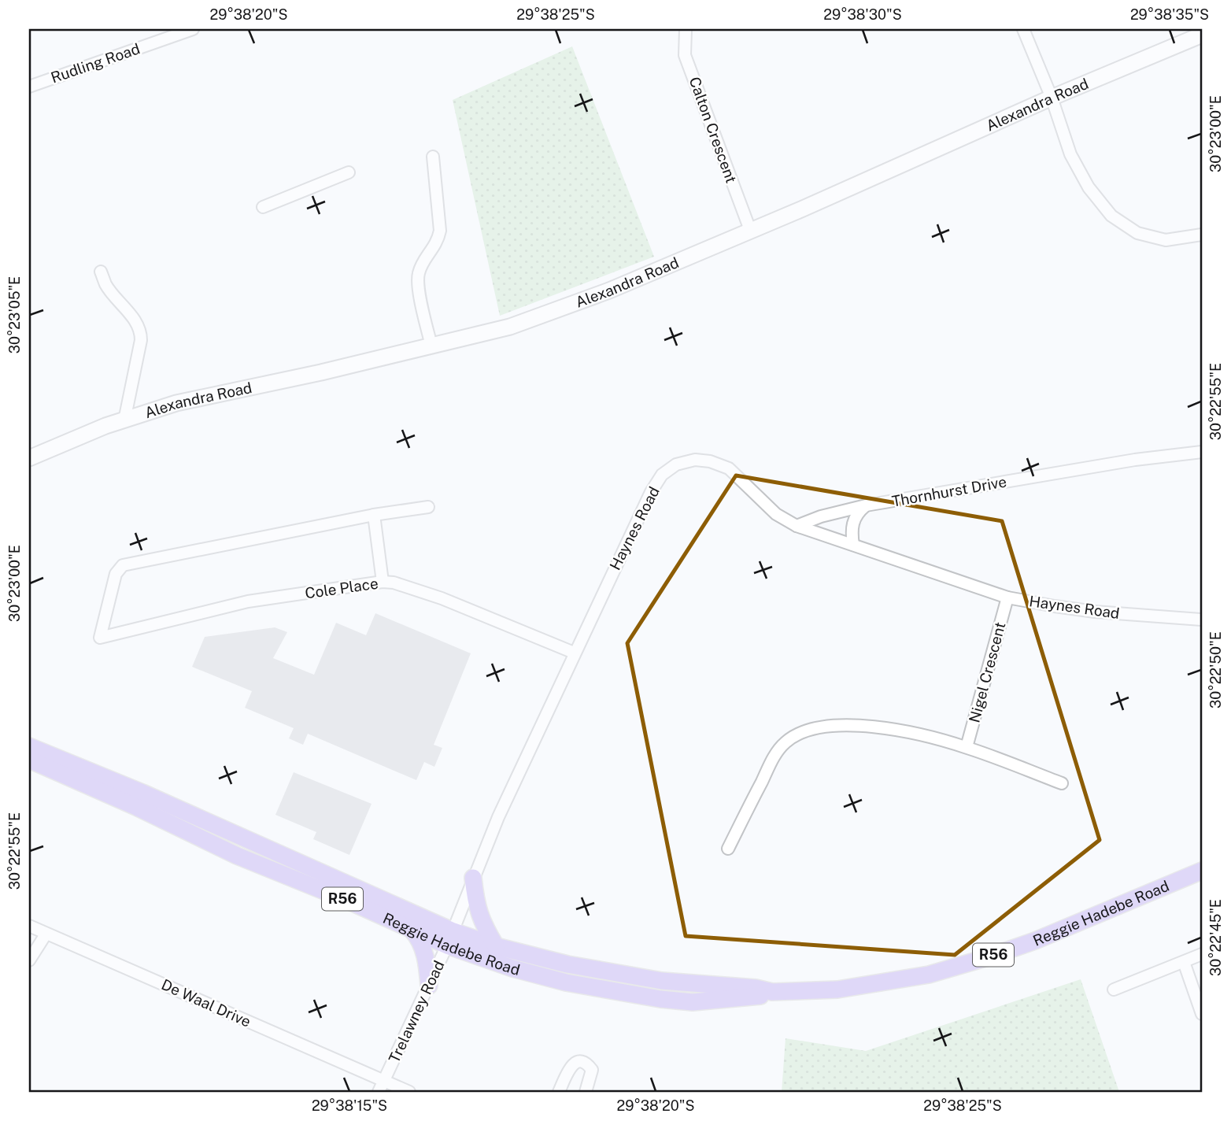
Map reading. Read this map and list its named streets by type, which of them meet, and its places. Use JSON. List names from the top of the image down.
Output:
{
  "streets": {
    "main road": ["R56", "Reggie Hadebe Road"],
    "street": [
      "Rudling Road",
      "Alexandra Road",
      "Calton Crescent",
      "Thornhurst Drive",
      "Haynes Road",
      "Cole Place",
      "Nigel Crescent",
      "De Waal Drive",
      "Trelawney Road"
    ]
  },
  "crossings": [
    ["Alexandra Road", "Calton Crescent"],
    ["Thornhurst Drive", "Haynes Road"],
    ["Haynes Road", "Cole Place"],
    ["Haynes Road", "Nigel Crescent"],
    ["Haynes Road", "Reggie Hadebe Road"],
    ["Haynes Road", "Trelawney Road"],
    ["Reggie Hadebe Road", "Trelawney Road"],
    ["De Waal Drive", "Trelawney Road"]
  ],
  "coordinates": [
    "29°38'20\"S",
    "29°38'25\"S",
    "29°38'30\"S",
    "29°38'35\"S",
    "30°23'00\"E",
    "30°23'05\"E",
    "30°22'55\"E",
    "30°22'50\"E",
    "30°22'45\"E",
    "29°38'15\"S"
  ]
}
